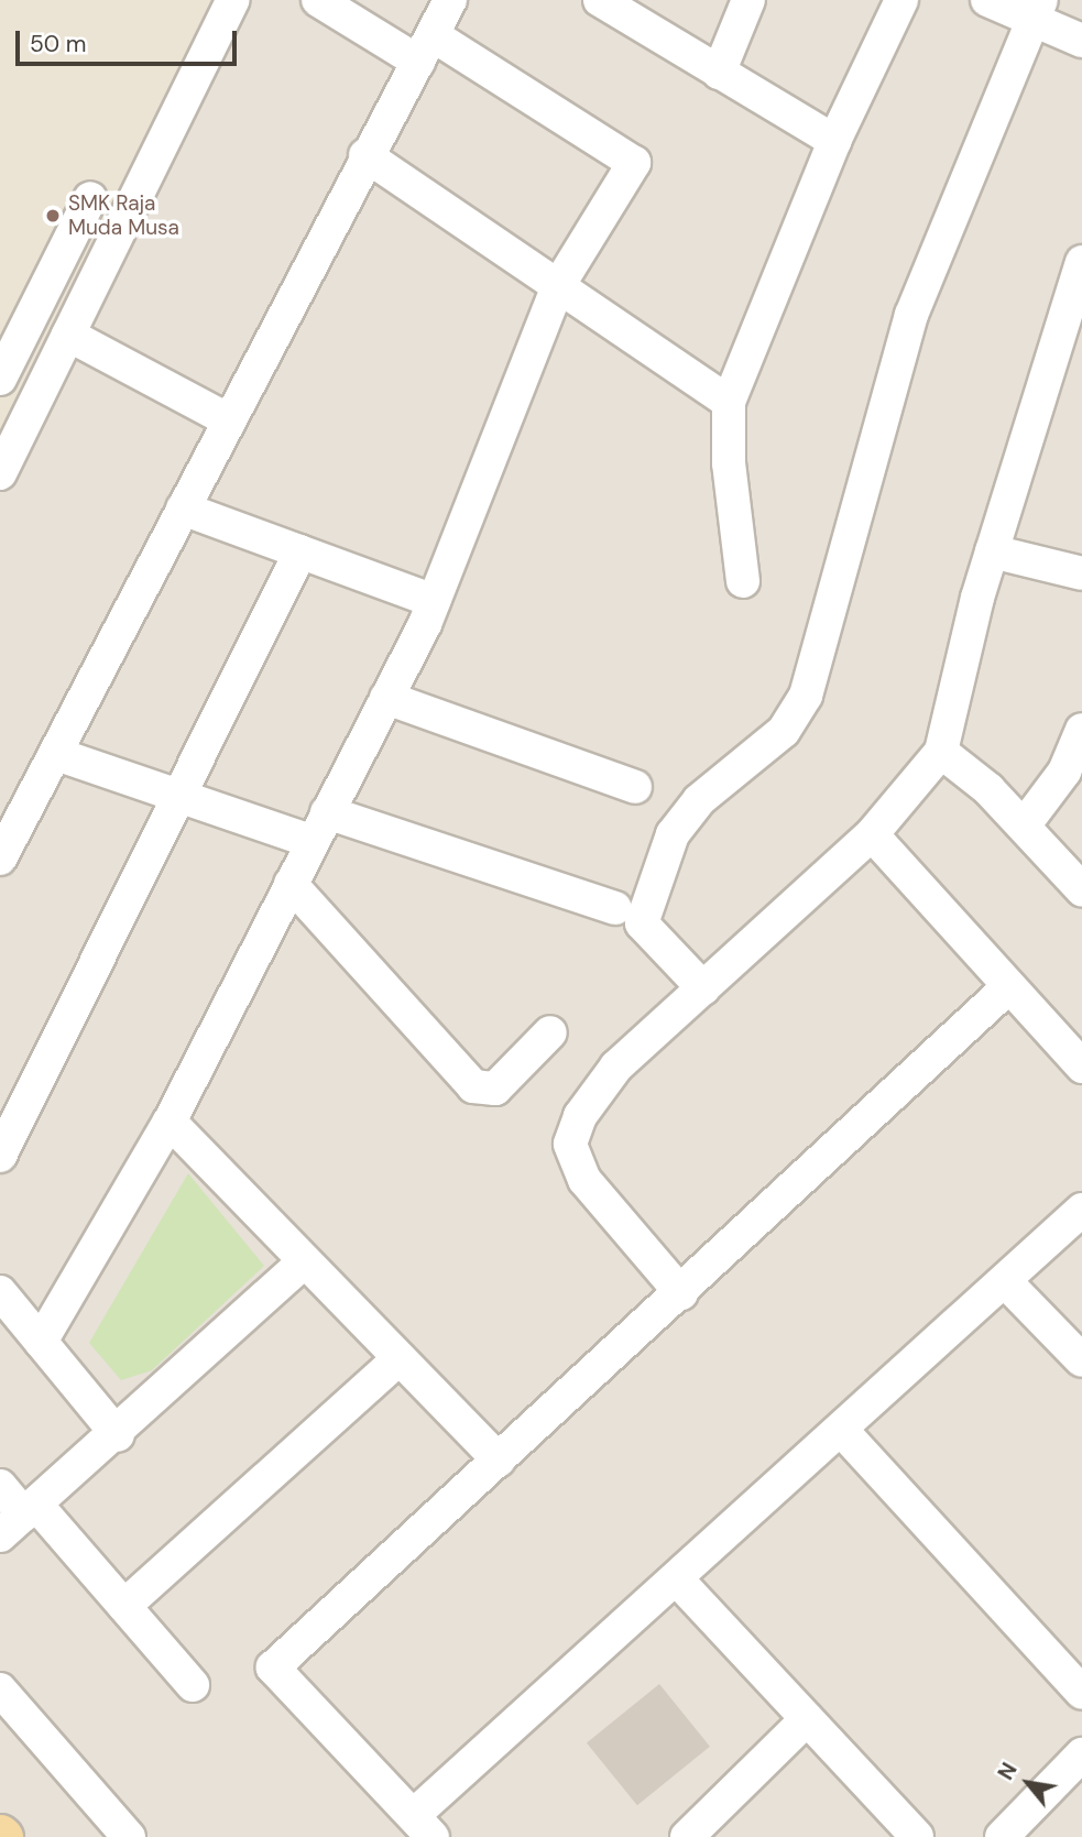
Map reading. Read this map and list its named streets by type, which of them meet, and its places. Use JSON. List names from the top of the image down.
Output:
{
  "places": ["SMK Raja Muda Musa"],
  "scale_bar": "50 m",
  "north": "top left"
}
